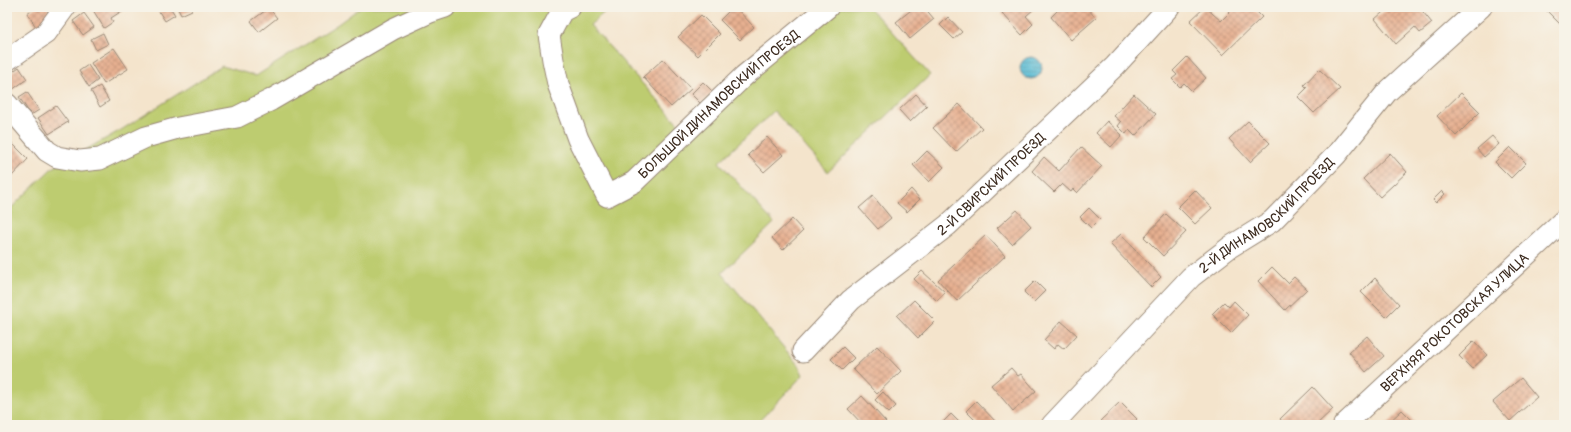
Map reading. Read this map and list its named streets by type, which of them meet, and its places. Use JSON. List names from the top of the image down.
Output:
{
  "streets": {
    "street": [
      "БОЛЬШОЙ ДИНАМОВСКИЙ ПРОЕЗД",
      "2-Й СВИРСКИЙ ПРОЕЗД",
      "2-Й ДИНАМОВСКИЙ ПРОЕЗД",
      "ВЕРХНЯЯ РОКОТОВСКАЯ УЛИЦА"
    ]
  }
}
